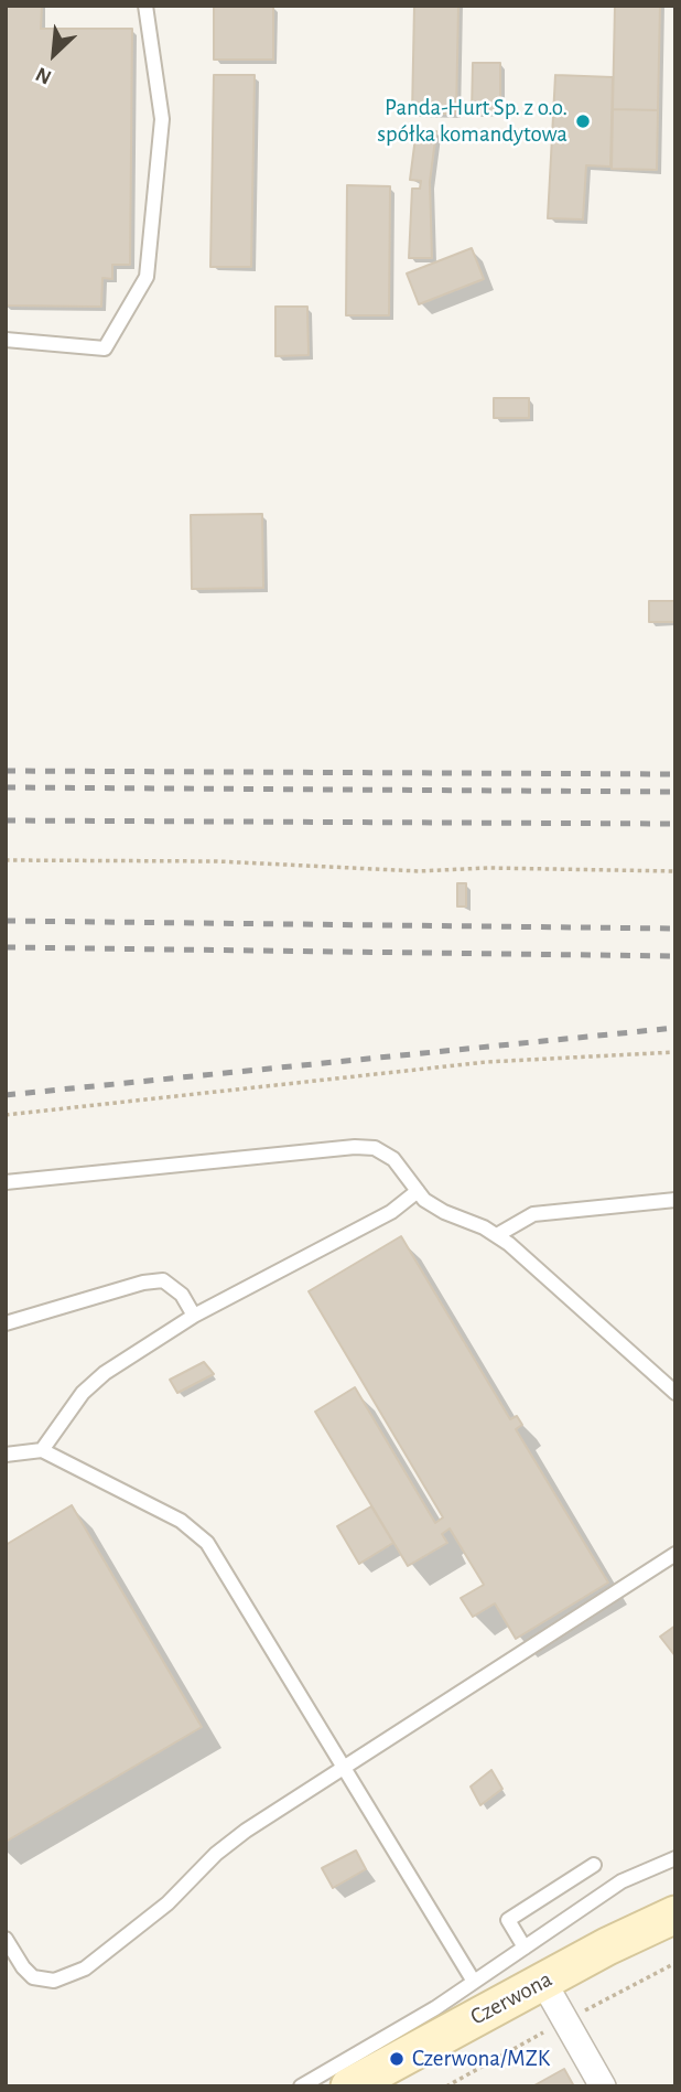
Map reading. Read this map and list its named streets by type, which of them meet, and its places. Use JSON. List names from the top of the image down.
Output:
{
  "streets": {
    "main road": ["Czerwona"]
  },
  "places": ["Panda-Hurt Sp. z o.o. spółka komandytowa", "Czerwona/MZK"],
  "north": "bottom left"
}
